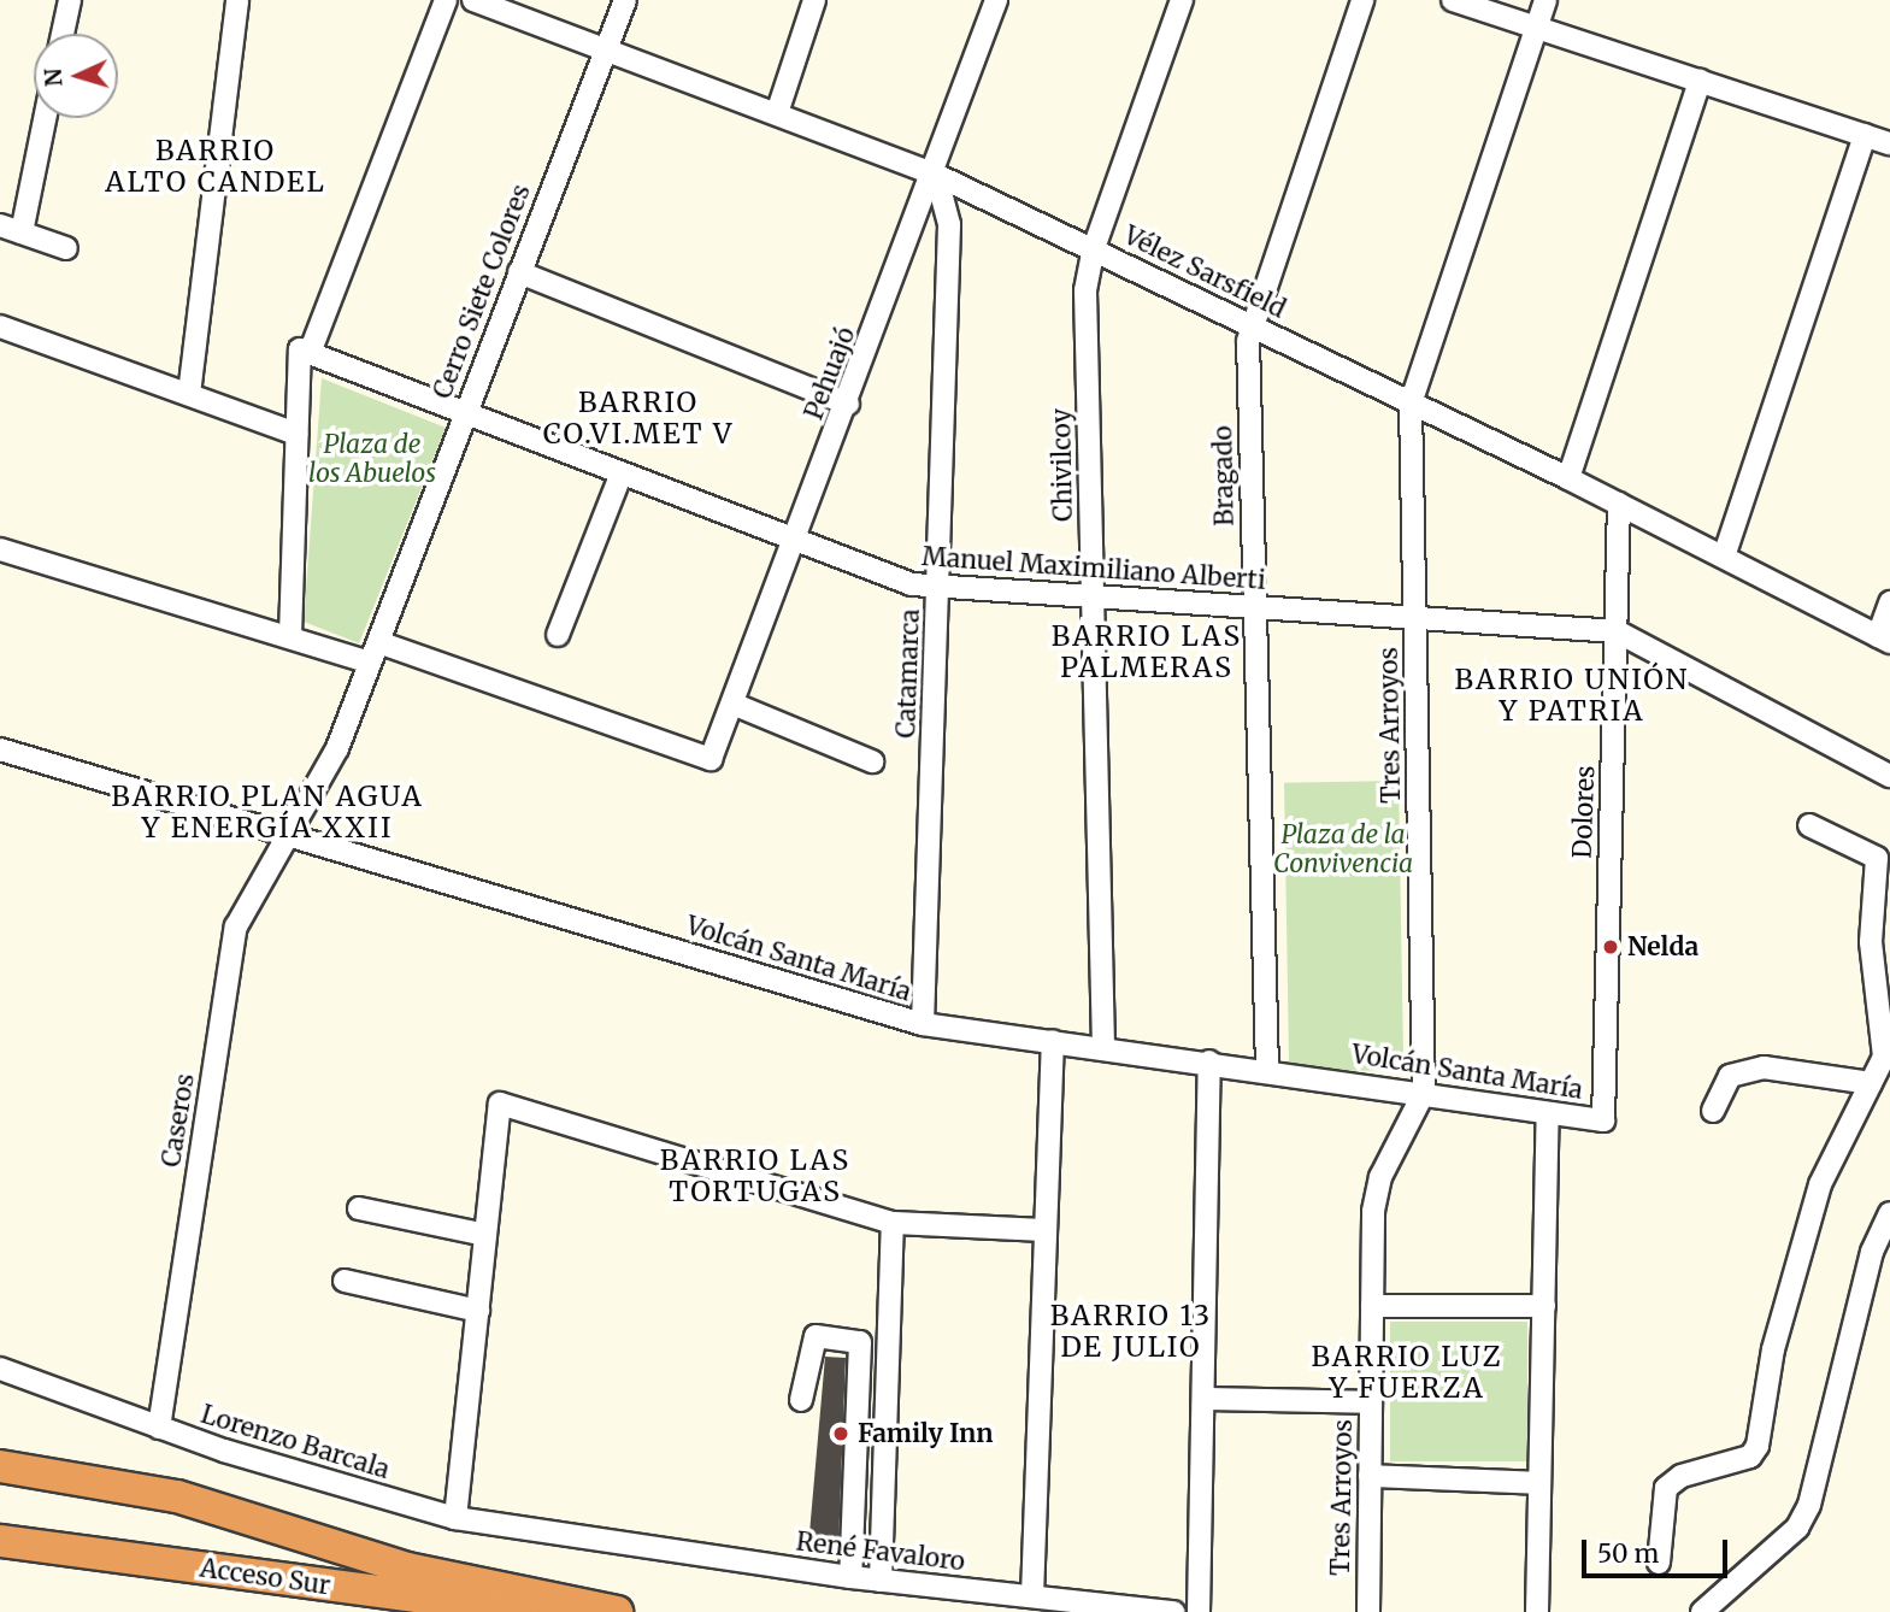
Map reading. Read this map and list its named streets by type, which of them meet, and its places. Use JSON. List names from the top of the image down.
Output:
{
  "streets": {
    "highway": ["Acceso Sur"],
    "street": [
      "Vélez Sarsfield",
      "Cerro Siete Colores",
      "Pehuajó",
      "Chivilcoy",
      "Bragado",
      "Manuel Maximiliano Alberti",
      "Catamarca",
      "Tres Arroyos",
      "Dolores",
      "Volcán Santa María",
      "Caseros",
      "Lorenzo Barcala",
      "René Favaloro"
    ]
  },
  "crossings": [
    ["Vélez Sarsfield", "Cerro Siete Colores"],
    ["Vélez Sarsfield", "Pehuajó"],
    ["Vélez Sarsfield", "Chivilcoy"],
    ["Vélez Sarsfield", "Bragado"],
    ["Vélez Sarsfield", "Catamarca"],
    ["Vélez Sarsfield", "Tres Arroyos"],
    ["Vélez Sarsfield", "Dolores"],
    ["Cerro Siete Colores", "Pehuajó"],
    ["Cerro Siete Colores", "Manuel Maximiliano Alberti"],
    ["Cerro Siete Colores", "Volcán Santa María"],
    ["Cerro Siete Colores", "Caseros"],
    ["Pehuajó", "Manuel Maximiliano Alberti"],
    ["Pehuajó", "Catamarca"],
    ["Chivilcoy", "Manuel Maximiliano Alberti"],
    ["Chivilcoy", "Volcán Santa María"],
    ["Bragado", "Manuel Maximiliano Alberti"],
    ["Bragado", "Volcán Santa María"],
    ["Manuel Maximiliano Alberti", "Catamarca"],
    ["Manuel Maximiliano Alberti", "Tres Arroyos"],
    ["Manuel Maximiliano Alberti", "Dolores"],
    ["Catamarca", "Volcán Santa María"],
    ["Tres Arroyos", "Volcán Santa María"],
    ["Dolores", "Volcán Santa María"],
    ["Volcán Santa María", "Caseros"],
    ["Caseros", "Lorenzo Barcala"],
    ["Lorenzo Barcala", "René Favaloro"]
  ],
  "districts": [
    "BARRIO ALTO CANDEL",
    "BARRIO CO.VI.MET V",
    "BARRIO LAS PALMERAS",
    "BARRIO UNIÓN Y PATRIA",
    "BARRIO PLAN AGUA Y ENERGÍA XXII",
    "BARRIO LAS TORTUGAS",
    "BARRIO 13 DE JULIO",
    "BARRIO LUZ Y FUERZA"
  ],
  "parks": ["Plaza de los Abuelos", "Plaza de la Convivencia"],
  "places": ["Nelda", "Family Inn"],
  "scale_bar": "50 m",
  "north": "left"
}
